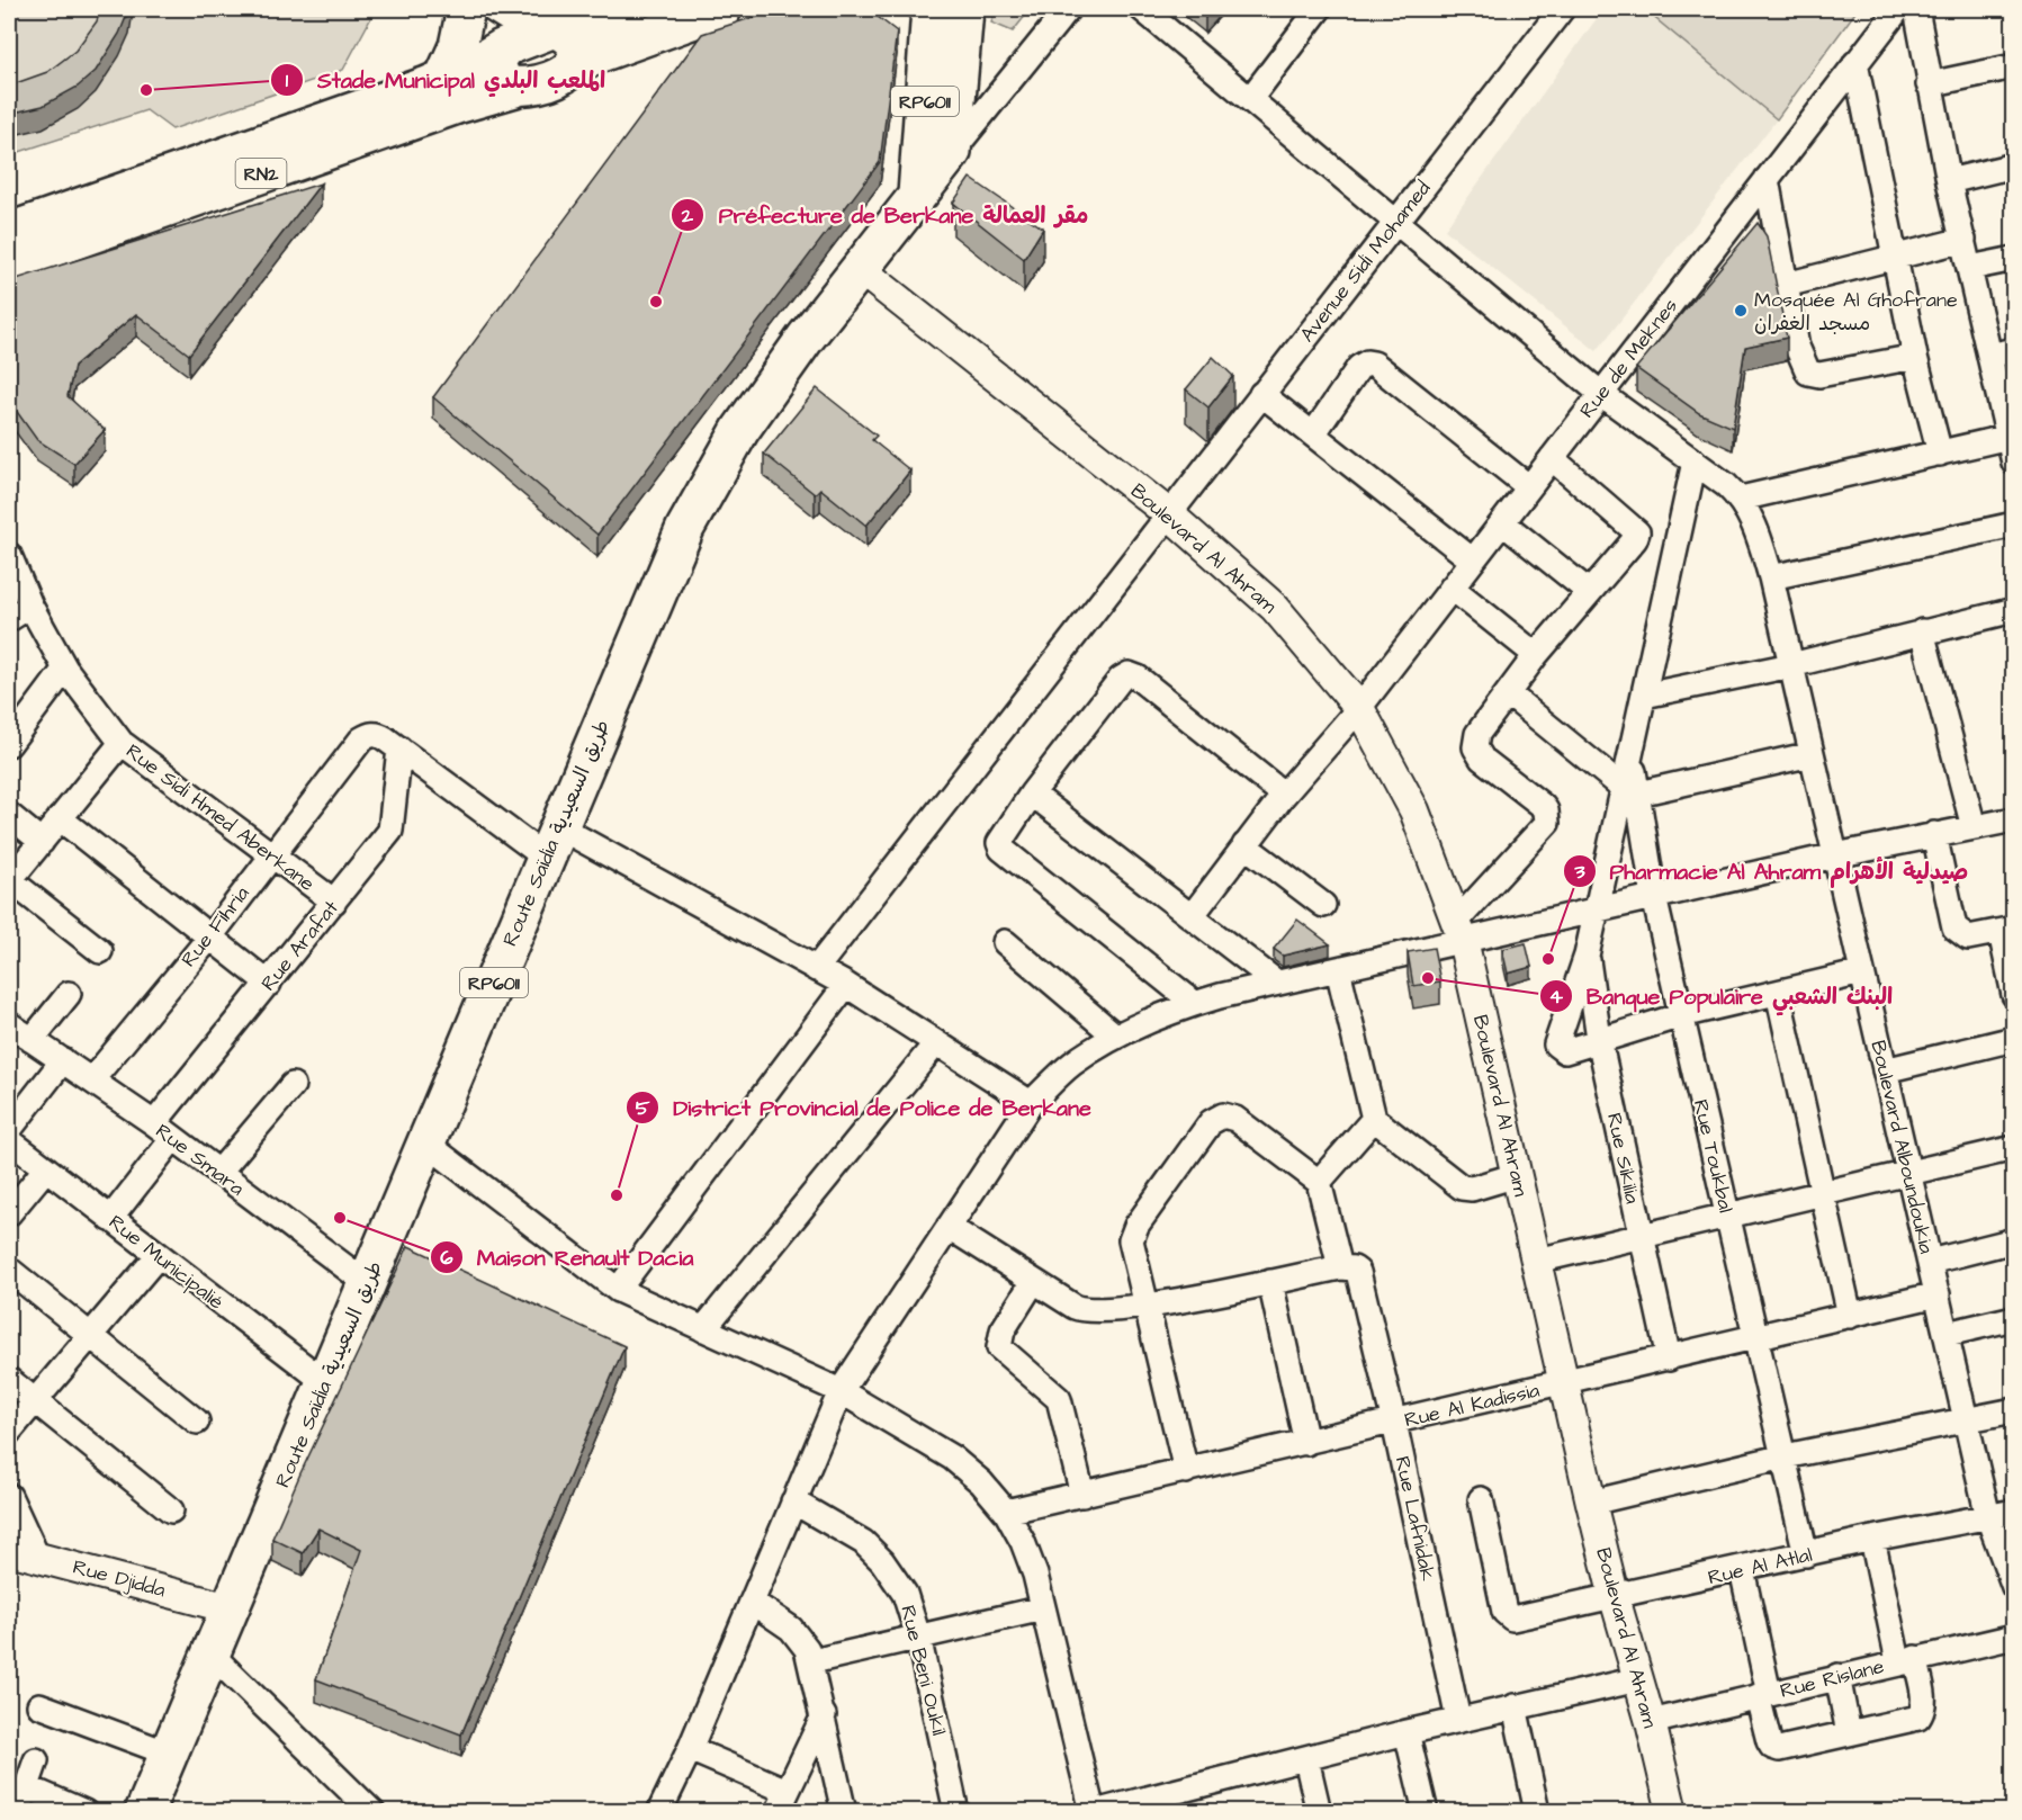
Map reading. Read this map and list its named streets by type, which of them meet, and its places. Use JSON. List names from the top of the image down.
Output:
{
  "streets": {
    "highway": ["RP6011", "RN2", "Route Saïdia طريق السعيدية"],
    "street": [
      "Avenue Sidi Mohamed",
      "Rue de Meknes",
      "Boulevard Al Ahram",
      "Rue Sidi Hmed Aberkane",
      "Rue Fihria",
      "Rue Arafat",
      "Boulevard Alboundoukia",
      "Rue Toukbal",
      "Rue Sikilia",
      "Rue Smara",
      "Rue Municipalié",
      "Rue Al Kadissia",
      "Rue Lafnidak",
      "Rue Al Atlal",
      "Rue Djidda",
      "Rue Beni Oukil",
      "Rue Rislane"
    ]
  },
  "crossings": [
    ["RP6011", "Route Saïdia طريق السعيدية"],
    ["Avenue Sidi Mohamed", "Boulevard Al Ahram"],
    ["Rue de Meknes", "Boulevard Al Ahram"],
    ["Boulevard Al Ahram", "Route Saïdia طريق السعيدية"],
    ["Boulevard Al Ahram", "Rue Al Kadissia"],
    ["Boulevard Al Ahram", "Rue Al Atlal"],
    ["Boulevard Al Ahram", "Rue Rislane"],
    ["Rue Sidi Hmed Aberkane", "Rue Fihria"],
    ["Rue Sidi Hmed Aberkane", "Rue Arafat"],
    ["Route Saïdia طريق السعيدية", "Rue Smara"],
    ["Route Saïdia طريق السعيدية", "Rue Municipalié"],
    ["Route Saïdia طريق السعيدية", "Rue Djidda"],
    ["Rue Fihria", "Rue Arafat"],
    ["Rue Fihria", "Rue Smara"],
    ["Rue Arafat", "Rue Smara"],
    ["Boulevard Alboundoukia", "Rue Al Kadissia"],
    ["Boulevard Alboundoukia", "Rue Al Atlal"],
    ["Rue Toukbal", "Rue Al Kadissia"],
    ["Rue Toukbal", "Rue Al Atlal"],
    ["Rue Sikilia", "Rue Al Kadissia"],
    ["Rue Al Kadissia", "Rue Lafnidak"]
  ],
  "places": [
    "Stade Municipal الملعب البلدي",
    "Préfecture de Berkane مقر العمالة",
    "Mosquée Al Ghofrane مسجد الغفران",
    "Pharmacie Al Ahram صيدلية الأهرام",
    "Banque Populaire البنك الشعبي",
    "District Provincial de Police de Berkane",
    "Maison Renault Dacia"
  ]
}
